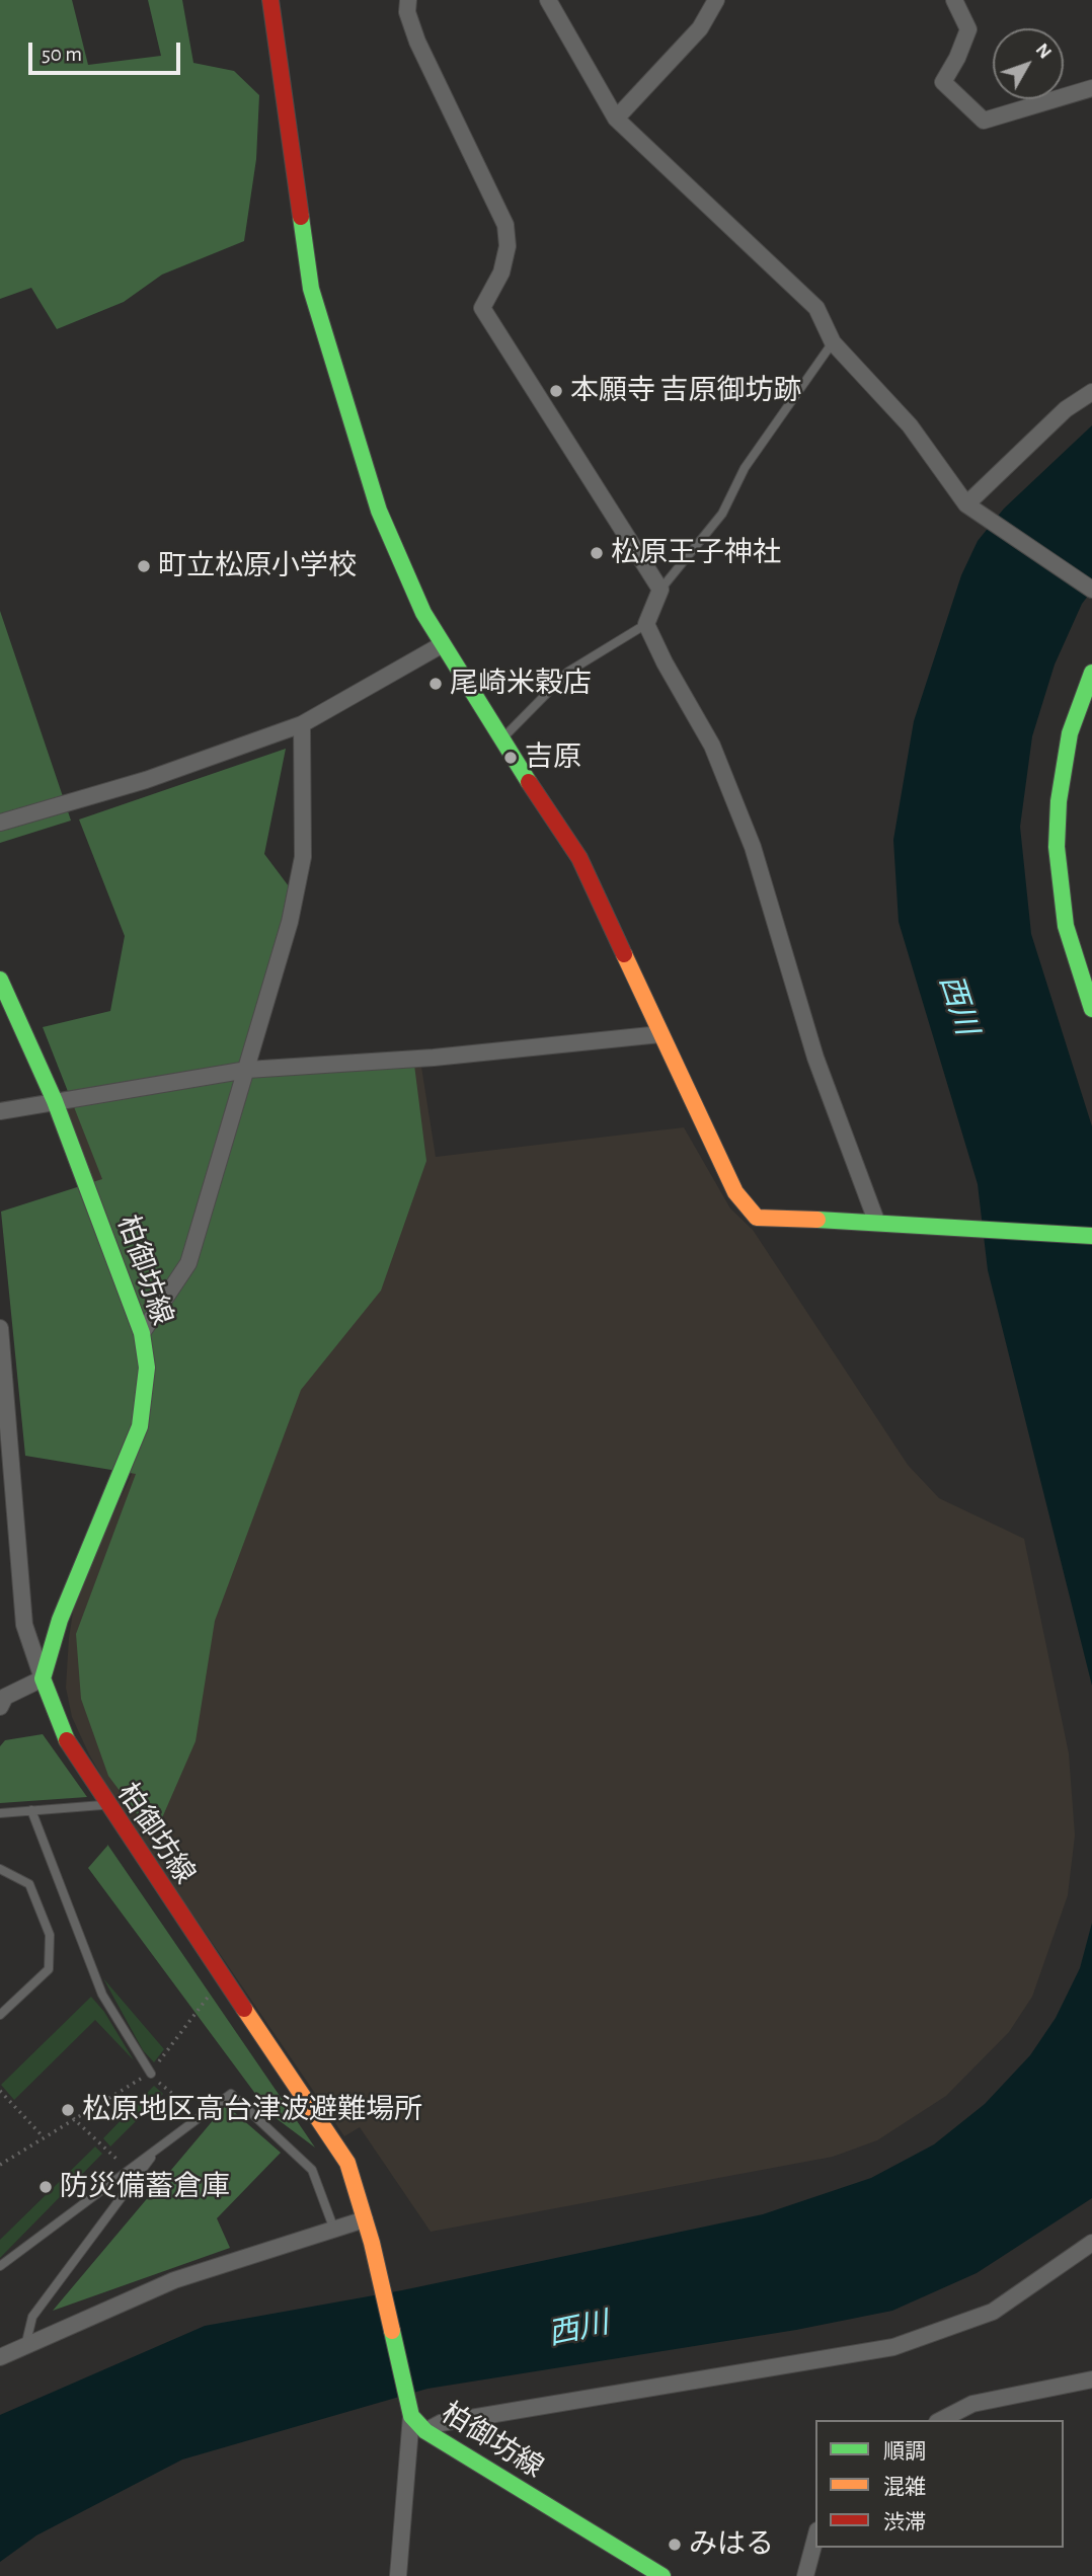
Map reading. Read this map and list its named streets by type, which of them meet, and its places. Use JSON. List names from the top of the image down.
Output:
{
  "streets": {
    "street": ["柏御坊線"]
  },
  "water": ["西川"],
  "places": [
    "本願寺 吉原御坊跡",
    "松原王子神社",
    "町立松原小学校",
    "尾崎米穀店",
    "吉原",
    "松原地区高台津波避難場所",
    "防災備蓄倉庫",
    "みはる"
  ],
  "legend": ["順調", "混雑", "渋滞"],
  "scale_bar": "50 m",
  "north": "top right"
}
